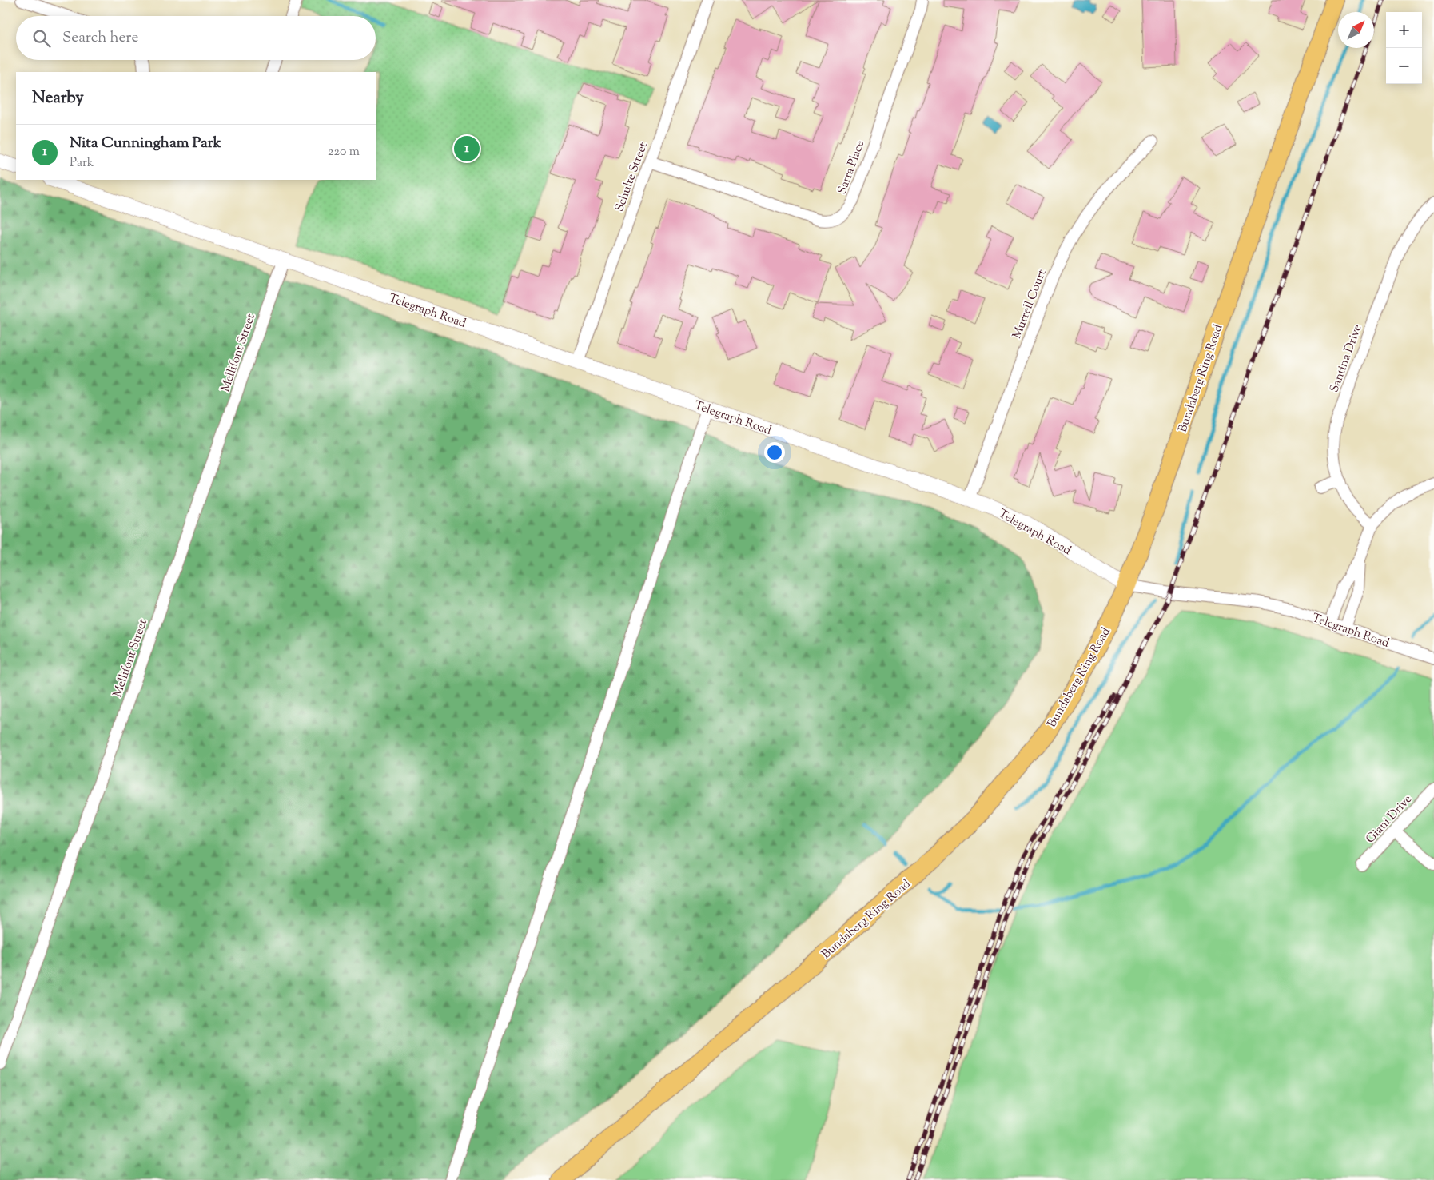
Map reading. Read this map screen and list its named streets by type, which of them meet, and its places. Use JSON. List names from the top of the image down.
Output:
{
  "streets": {
    "main road": ["Bundaberg Ring Road"],
    "street": [
      "Sarra Place",
      "Schulte Street",
      "Murrell Court",
      "Telegraph Road",
      "Mellifont Street",
      "Santina Drive",
      "Giani Drive"
    ]
  },
  "crossings": [
    ["Sarra Place", "Schulte Street"],
    ["Schulte Street", "Telegraph Road"],
    ["Murrell Court", "Telegraph Road"],
    ["Telegraph Road", "Mellifont Street"],
    ["Telegraph Road", "Bundaberg Ring Road"]
  ],
  "north": "top right",
  "page": {
    "map_buttons": ["+", "−"],
    "search": "Search here",
    "heading": "Nearby",
    "list": [
      {
        "mark": "1",
        "name": "Nita Cunningham Park",
        "note": "Park",
        "value": "220 m"
      }
    ],
    "pins": "1"
  }
}
